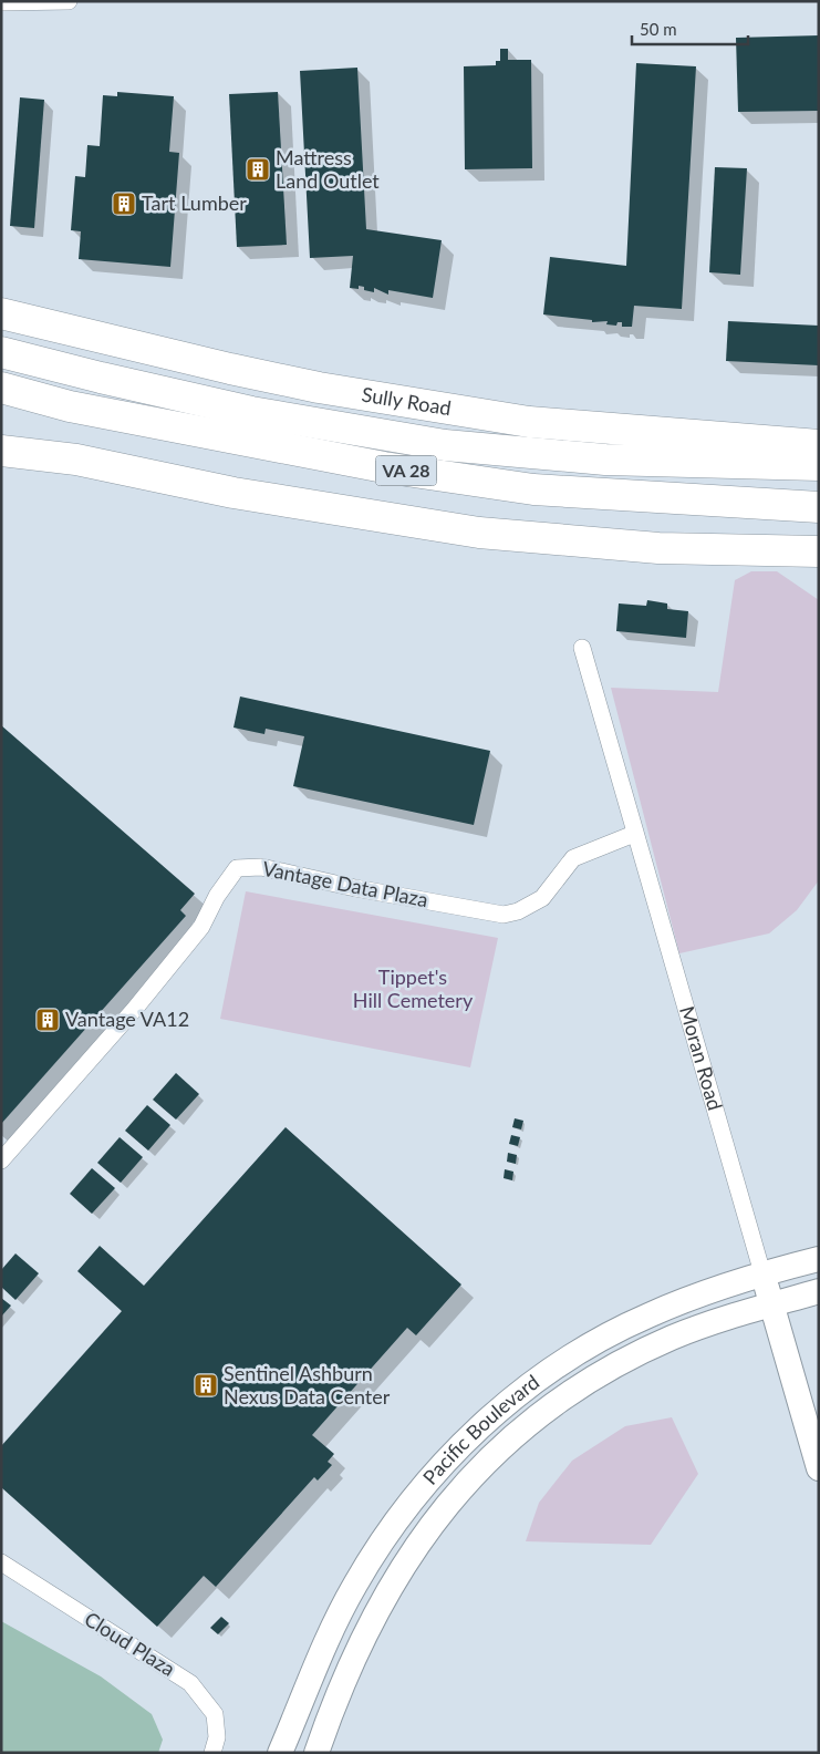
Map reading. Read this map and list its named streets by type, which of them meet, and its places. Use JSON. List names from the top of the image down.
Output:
{
  "streets": {
    "highway": ["Sully Road", "VA 28"],
    "main road": ["Moran Road", "Pacific Boulevard"],
    "street": ["Vantage Data Plaza", "Cloud Plaza"]
  },
  "crossings": [
    ["Vantage Data Plaza", "Moran Road"],
    ["Moran Road", "Pacific Boulevard"]
  ],
  "parks": ["Tippet's Hill Cemetery"],
  "places": {
    "building": [
      "Mattress Land Outlet",
      "Tart Lumber",
      "Vantage VA12",
      "Sentinel Ashburn Nexus Data Center"
    ]
  },
  "scale_bar": "50 m"
}
